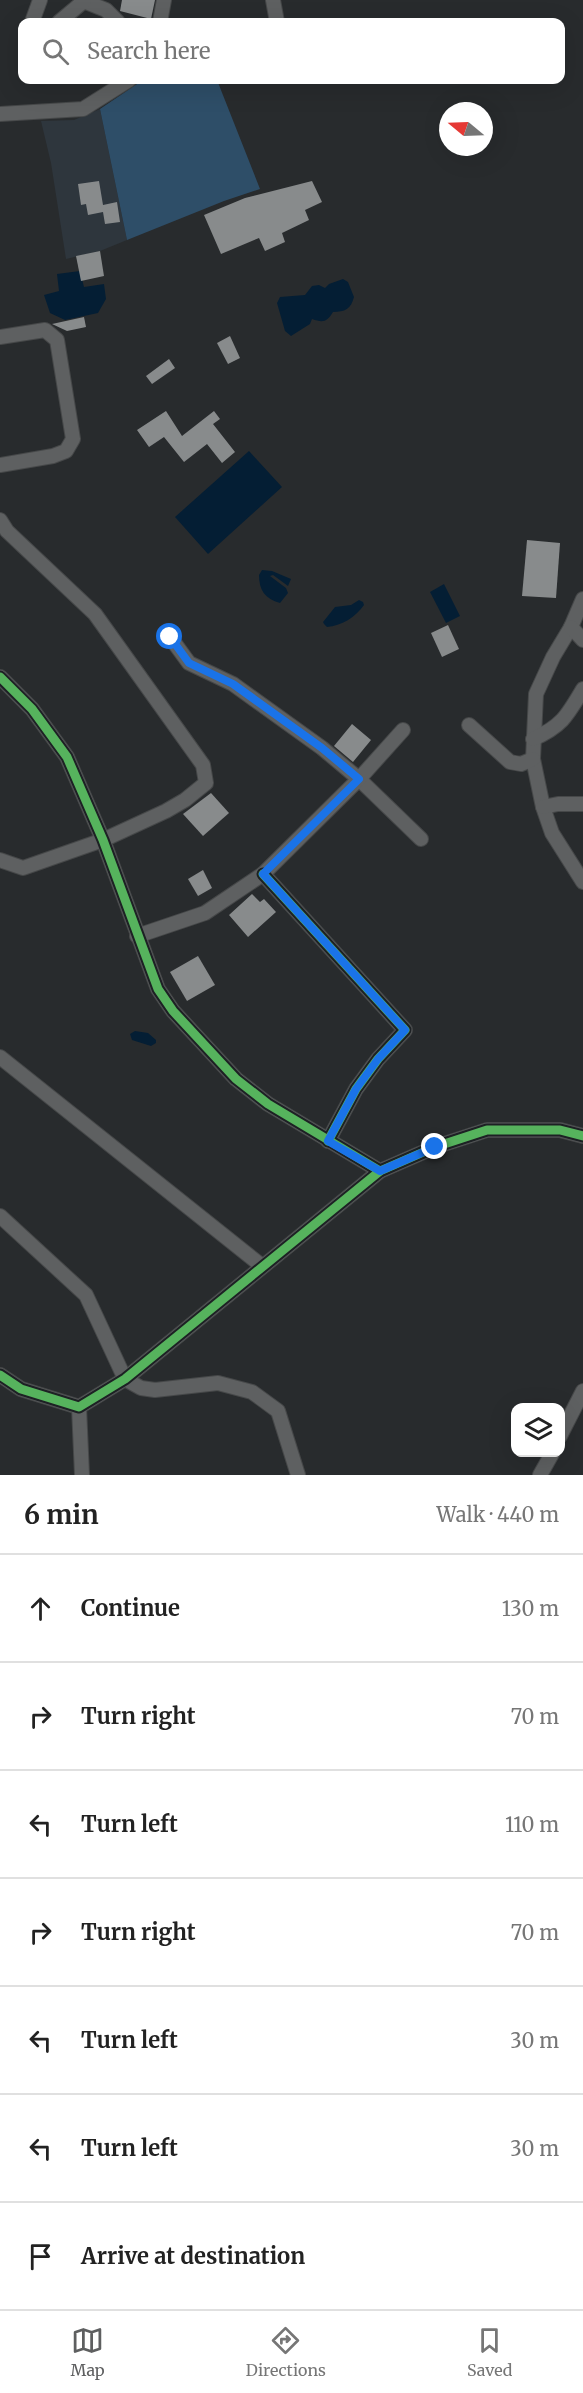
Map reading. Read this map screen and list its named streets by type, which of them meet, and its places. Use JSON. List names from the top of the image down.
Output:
{
  "north": "left",
  "page": {
    "search": "Search here",
    "heading": ["6 min", "Walk · 440 m"],
    "list": [
      ["Continue", "130 m"],
      ["Turn right", "70 m"],
      ["Turn left", "110 m"],
      ["Turn right", "70 m"],
      ["Turn left", "30 m"],
      ["Turn left", "30 m"],
      "Arrive at destination"
    ],
    "nav": ["Map", "Directions", "Saved"]
  }
}
